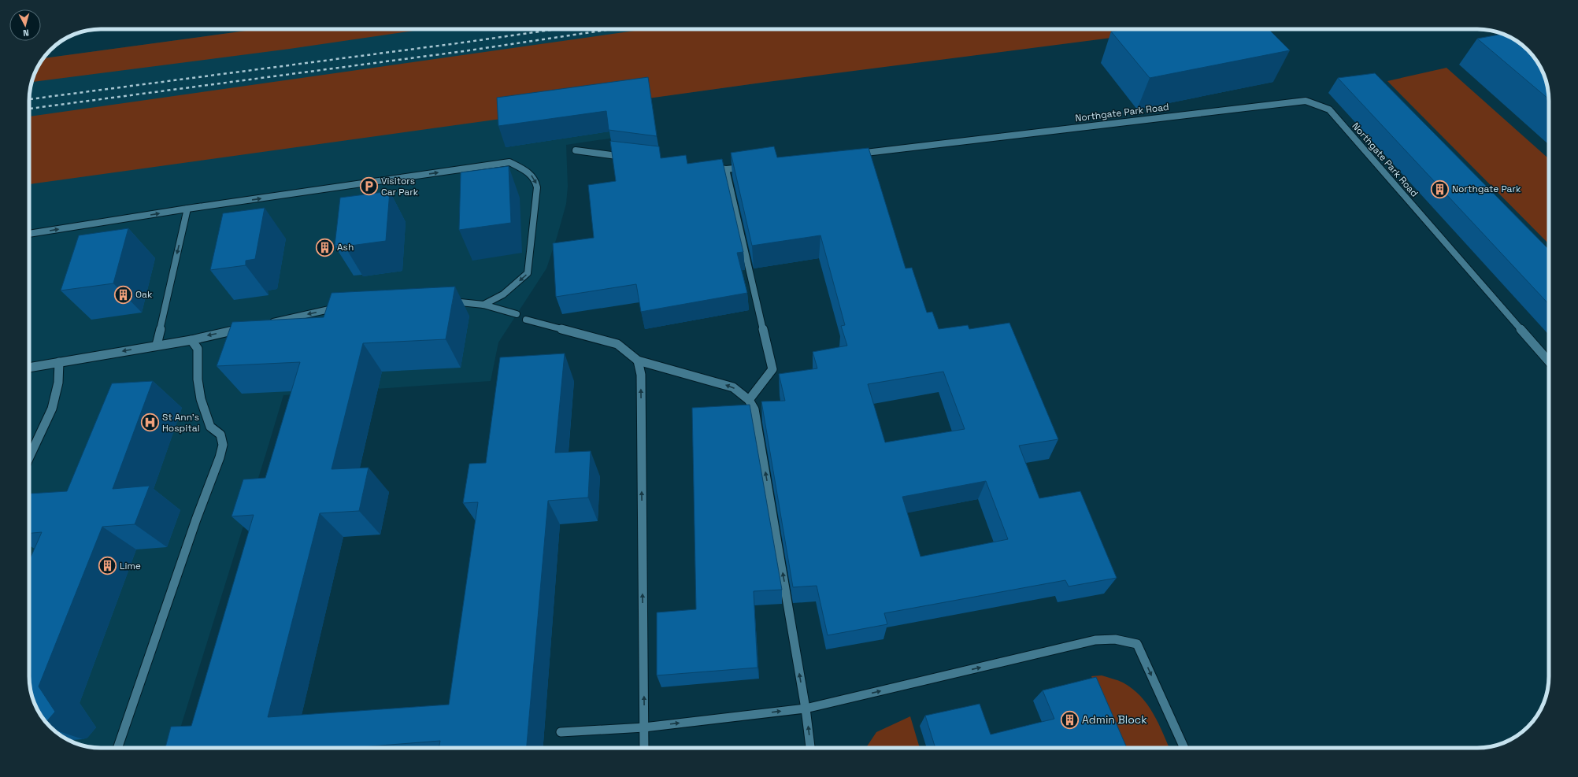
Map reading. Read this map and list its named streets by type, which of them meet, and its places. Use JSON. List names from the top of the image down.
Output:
{
  "streets": {
    "lane": ["Northgate Park Road"]
  },
  "places": {
    "parking": ["Visitors Car Park"],
    "building": [
      "Northgate Park",
      "Ash",
      "Oak",
      "Lime",
      "Admin Block"
    ],
    "hospital": ["St Ann's Hospital"]
  },
  "north": "bottom"
}
